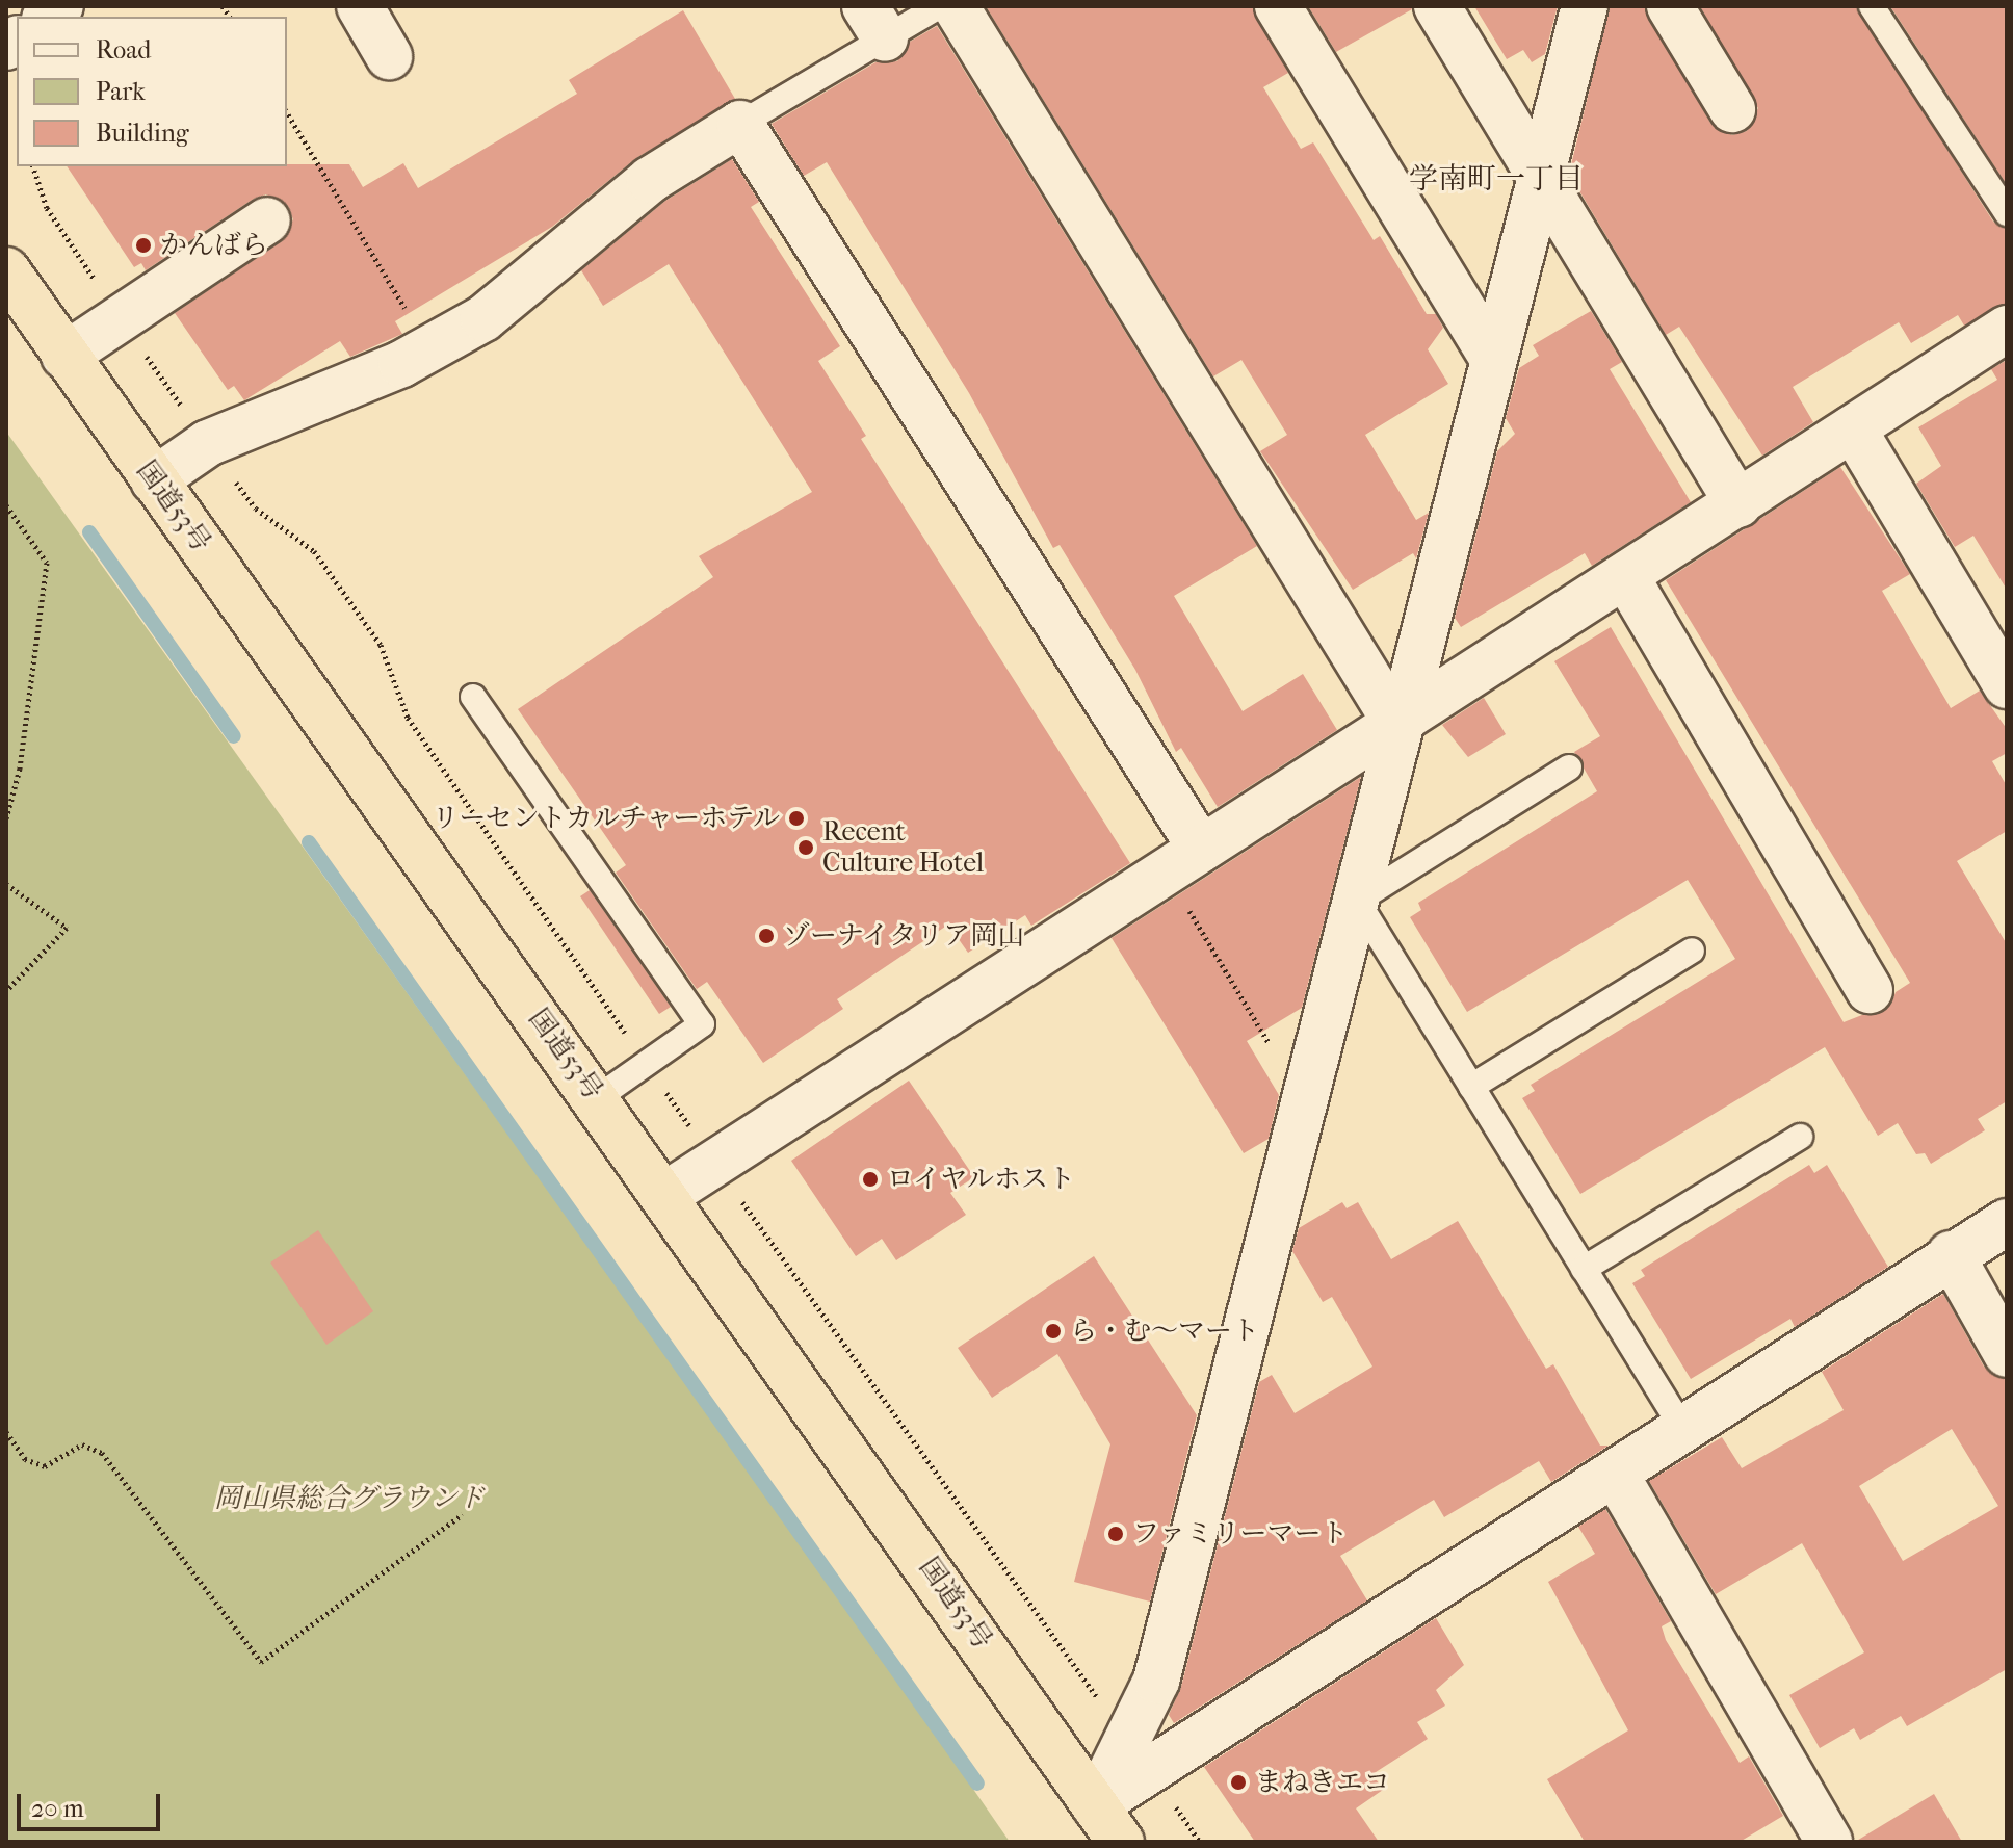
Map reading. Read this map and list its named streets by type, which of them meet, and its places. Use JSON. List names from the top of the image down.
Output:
{
  "streets": {
    "highway": ["国道53号"]
  },
  "districts": ["学南町一丁目"],
  "parks": ["岡山県総合グラウンド"],
  "places": [
    "かんばら",
    "リーセントカルチャーホテル",
    "Recent Culture Hotel",
    "ゾーナイタリア岡山",
    "ロイヤルホスト",
    "ら・む〜マート",
    "ファミリーマート",
    "まねきエコ"
  ],
  "legend": ["Road", "Park", "Building"],
  "scale_bar": "20 m"
}
